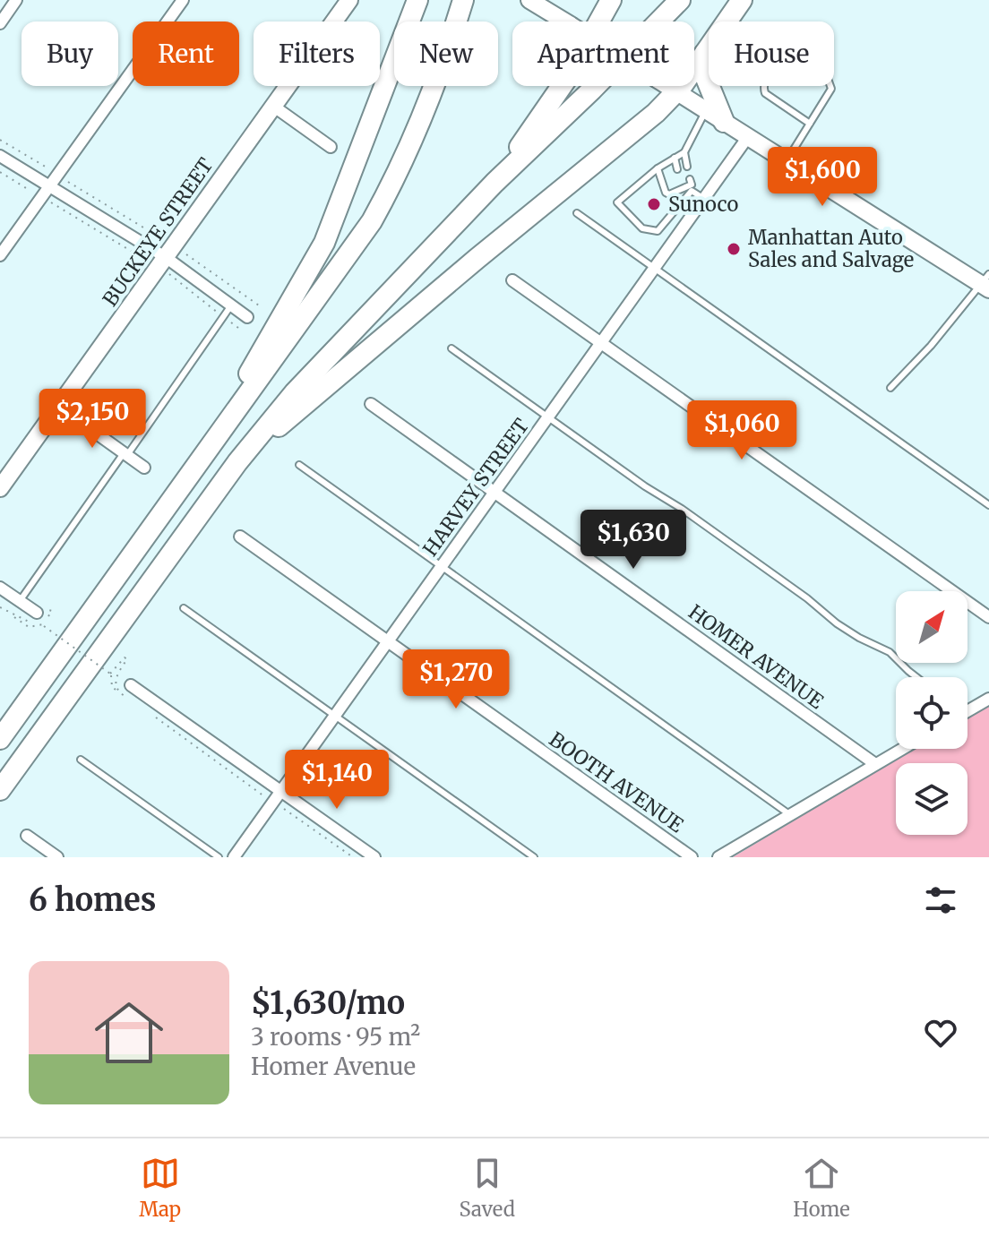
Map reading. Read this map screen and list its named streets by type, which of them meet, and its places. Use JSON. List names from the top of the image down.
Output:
{
  "streets": {
    "street": [
      "BUCKEYE STREET",
      "HARVEY STREET",
      "HOMER AVENUE",
      "BOOTH AVENUE"
    ]
  },
  "crossings": [
    ["HARVEY STREET", "HOMER AVENUE"],
    ["HARVEY STREET", "BOOTH AVENUE"]
  ],
  "places": ["Sunoco", "Manhattan Auto Sales and Salvage"],
  "north": "top right",
  "page": {
    "chip": [
      "Buy",
      "Rent",
      "Filters",
      "New",
      "Apartment",
      "House"
    ],
    "price": [
      "$1,600",
      "$2,150",
      "$1,060",
      "$1,630",
      "$1,270",
      "$1,140"
    ],
    "heading": "6 homes",
    "list": [
      {
        "name": "$1,630/mo",
        "note": "3 rooms · 95 m² · Homer Avenue"
      }
    ],
    "tabs": ["Map", "Saved", "Home"]
  }
}
